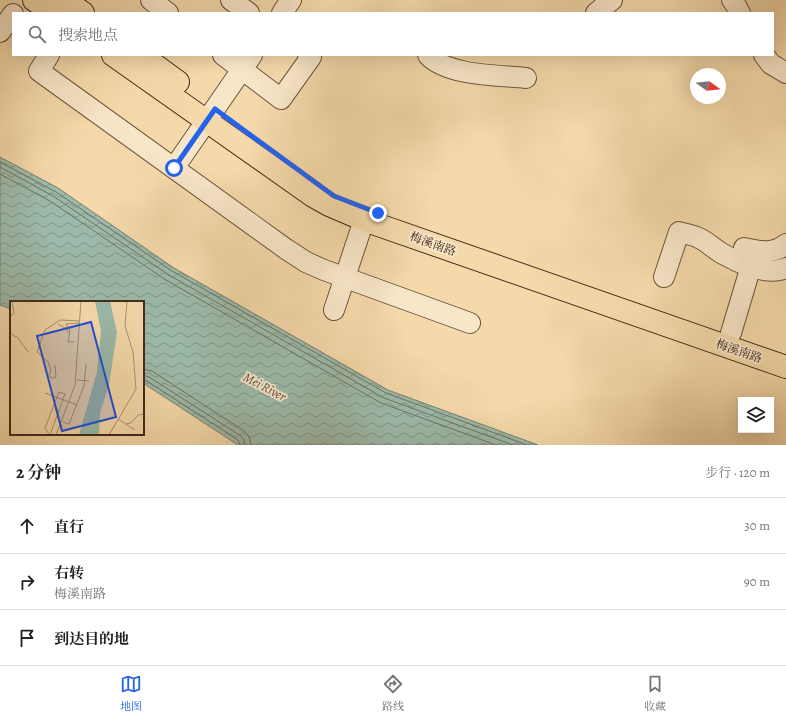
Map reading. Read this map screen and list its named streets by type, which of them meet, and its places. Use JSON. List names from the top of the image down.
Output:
{
  "streets": {
    "main road": ["梅溪南路"]
  },
  "water": ["Mei River"],
  "north": "right",
  "page": {
    "search": "搜索地点",
    "heading": ["2 分钟", "步行 · 120 m"],
    "list": [
      ["直行", "30 m"],
      ["右转", "梅溪南路", "90 m"],
      "到达目的地"
    ],
    "nav": ["地图", "路线", "收藏"]
  }
}
